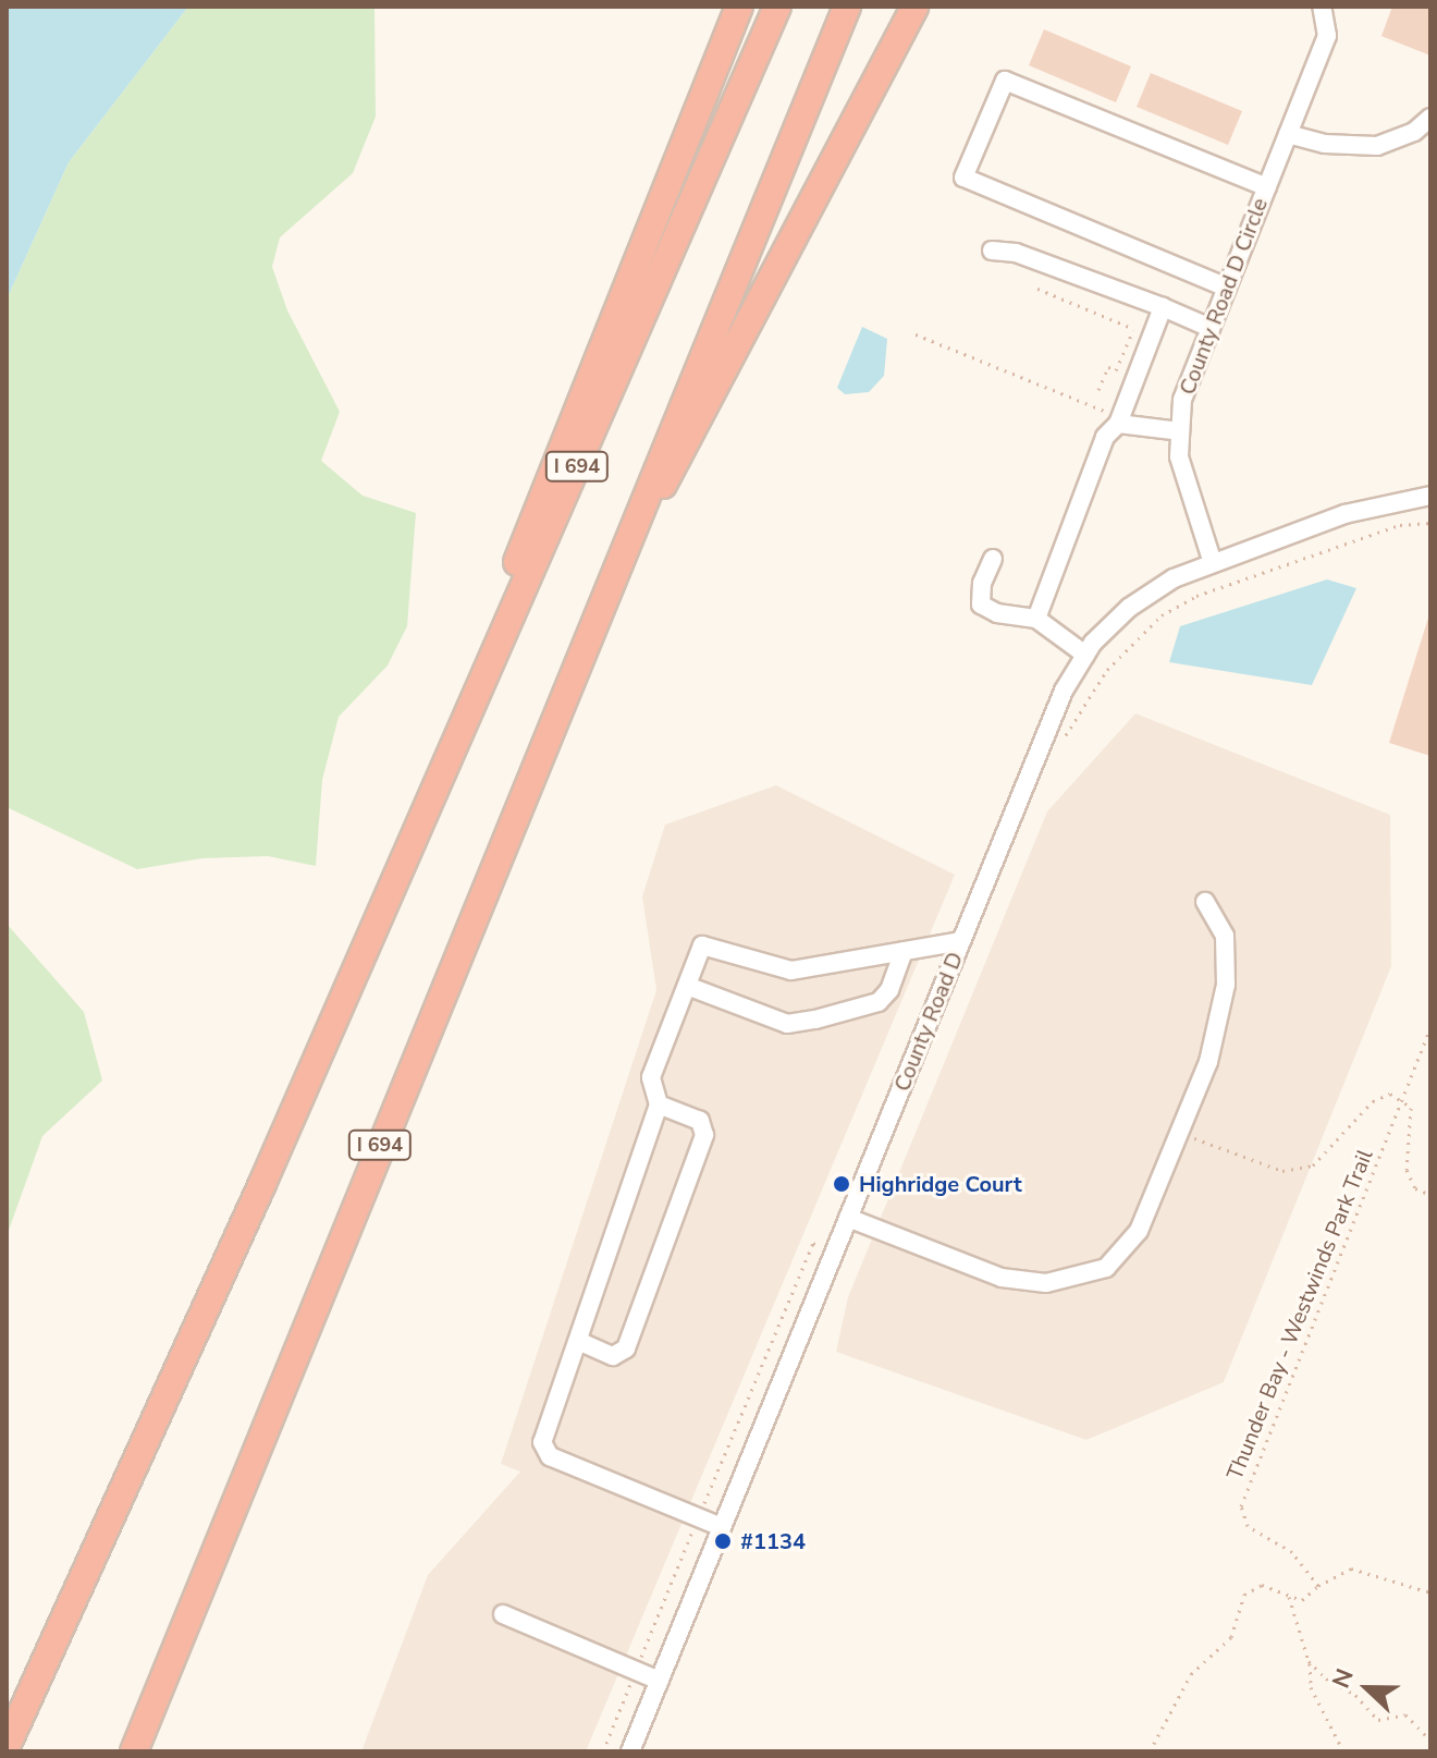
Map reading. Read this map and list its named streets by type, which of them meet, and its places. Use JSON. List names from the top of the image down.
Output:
{
  "streets": {
    "highway": ["I 694"],
    "street": ["County Road D Circle", "County Road D"],
    "path": ["Thunder Bay - Westwinds Park Trail"]
  },
  "crossings": [
    ["County Road D Circle", "County Road D"]
  ],
  "places": ["Highridge Court", "#1134"],
  "north": "left"
}
